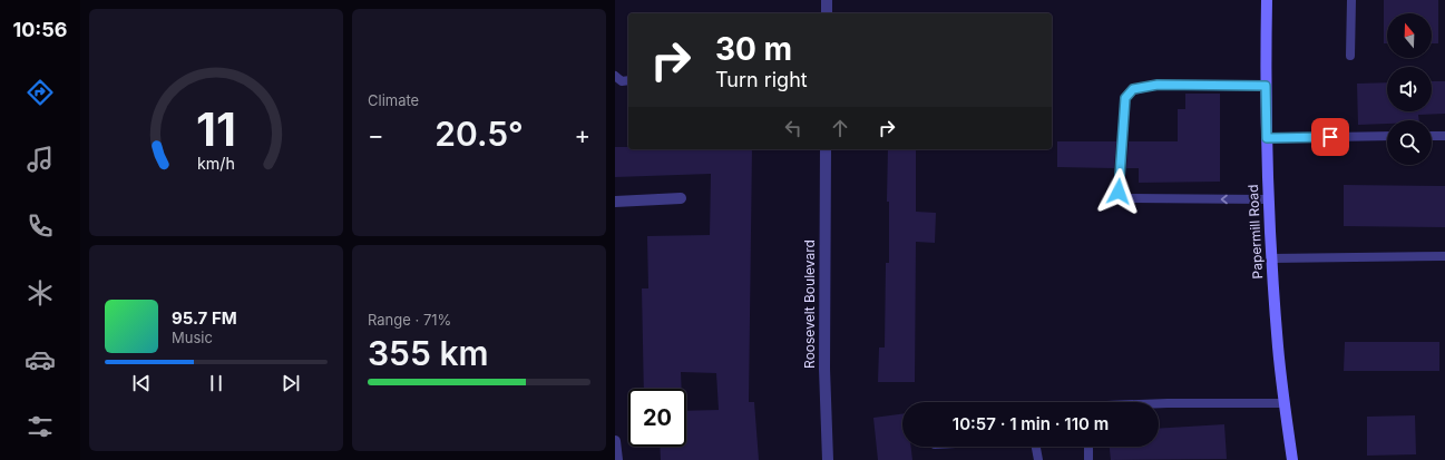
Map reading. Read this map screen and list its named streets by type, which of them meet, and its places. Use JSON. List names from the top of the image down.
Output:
{
  "streets": {
    "main road": ["Papermill Road"],
    "street": ["Roosevelt Boulevard"]
  },
  "north": "top",
  "page": {
    "tabs": "10:56",
    "tile": [
      "Climate",
      ["Range · 71%", "355 km"]
    ],
    "turn": ["30 m", "Turn right"],
    "heat": ["−", "20.5°", "+"],
    "song": ["95.7 FM", "Music"],
    "limit": "20",
    "trip": "10:57 · 1 min · 110 m",
    "gauge": ["11", "km/h"]
  }
}
